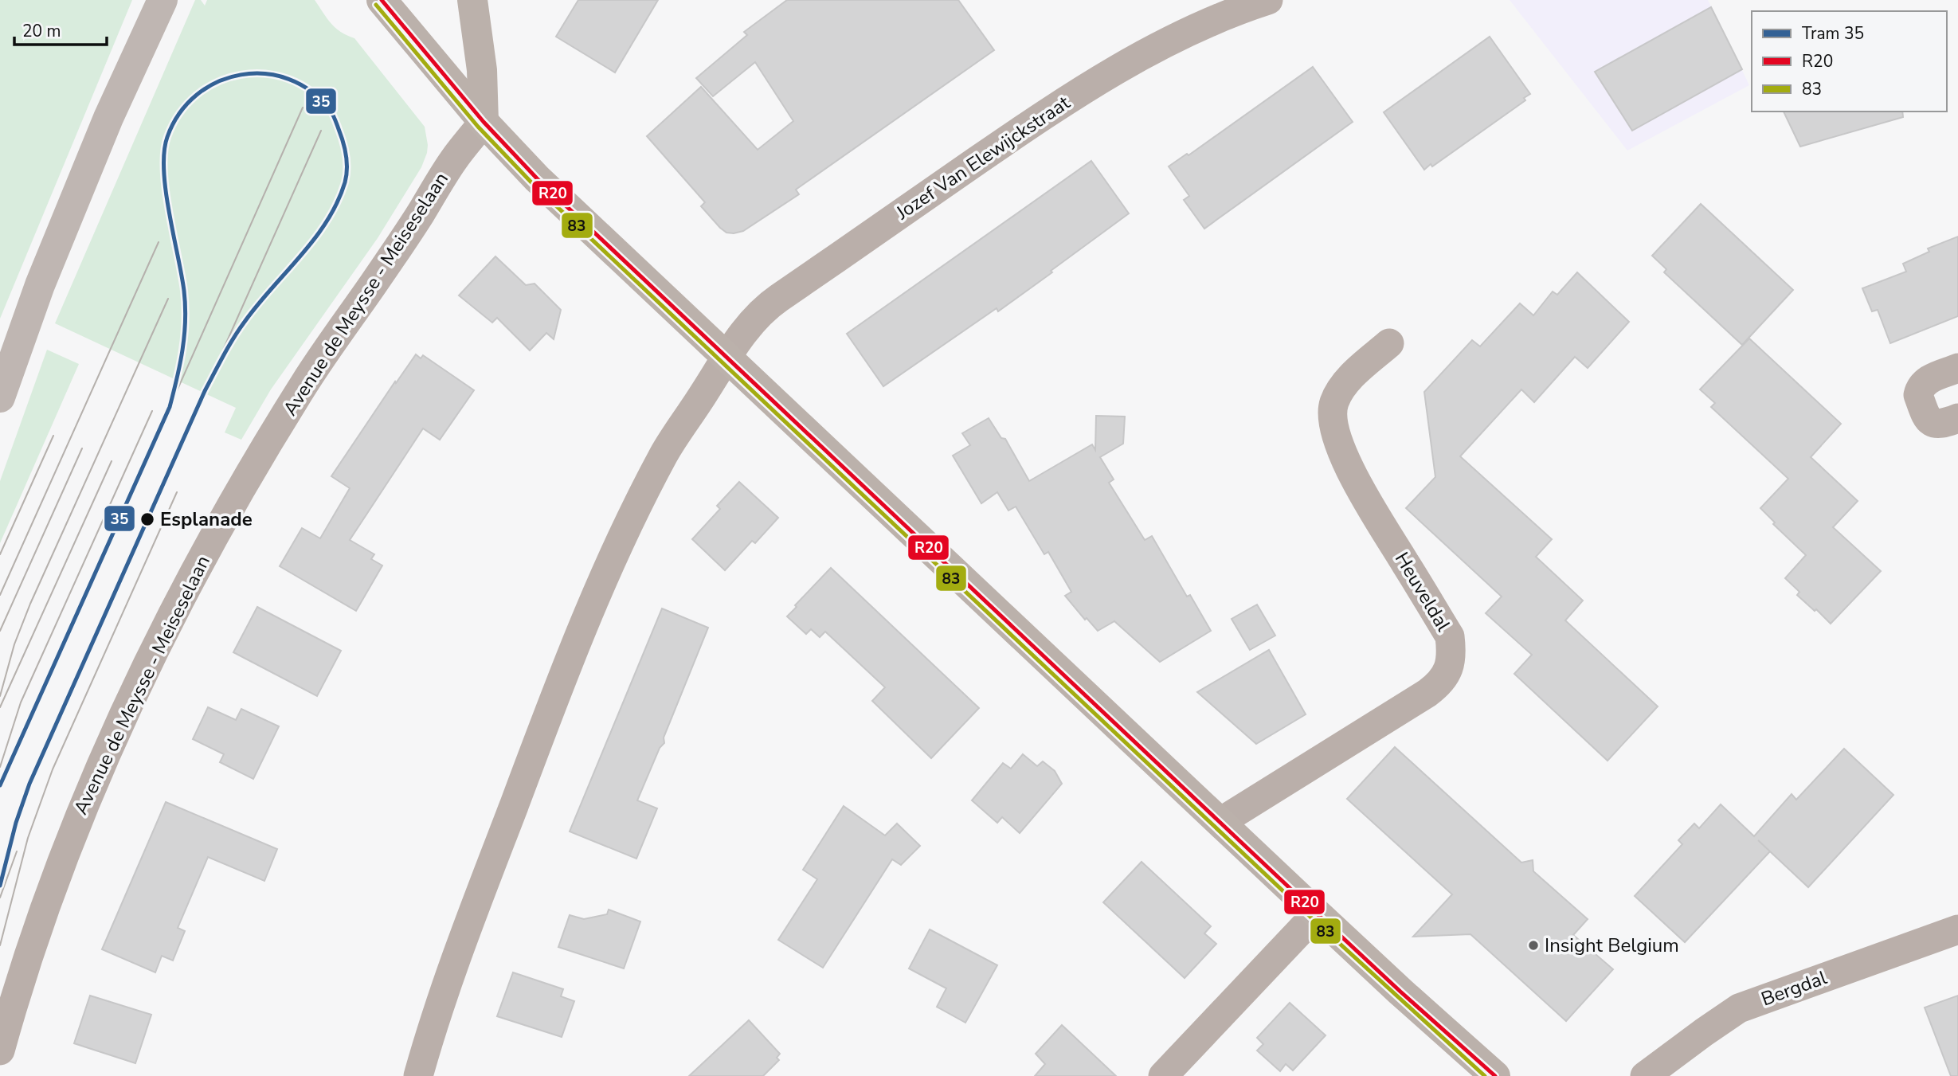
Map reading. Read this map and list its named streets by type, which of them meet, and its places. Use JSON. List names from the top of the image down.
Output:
{
  "streets": {
    "street": [
      "Jozef Van Elewijckstraat",
      "Avenue de Meysse - Meiseselaan",
      "Heuveldal",
      "Bergdal"
    ]
  },
  "places": ["Esplanade", "Insight Belgium"],
  "lines": ["transit line R20", "transit line 83", "tram line 35"],
  "legend": ["Tram 35", "R20", "83"],
  "scale_bar": "20 m"
}
